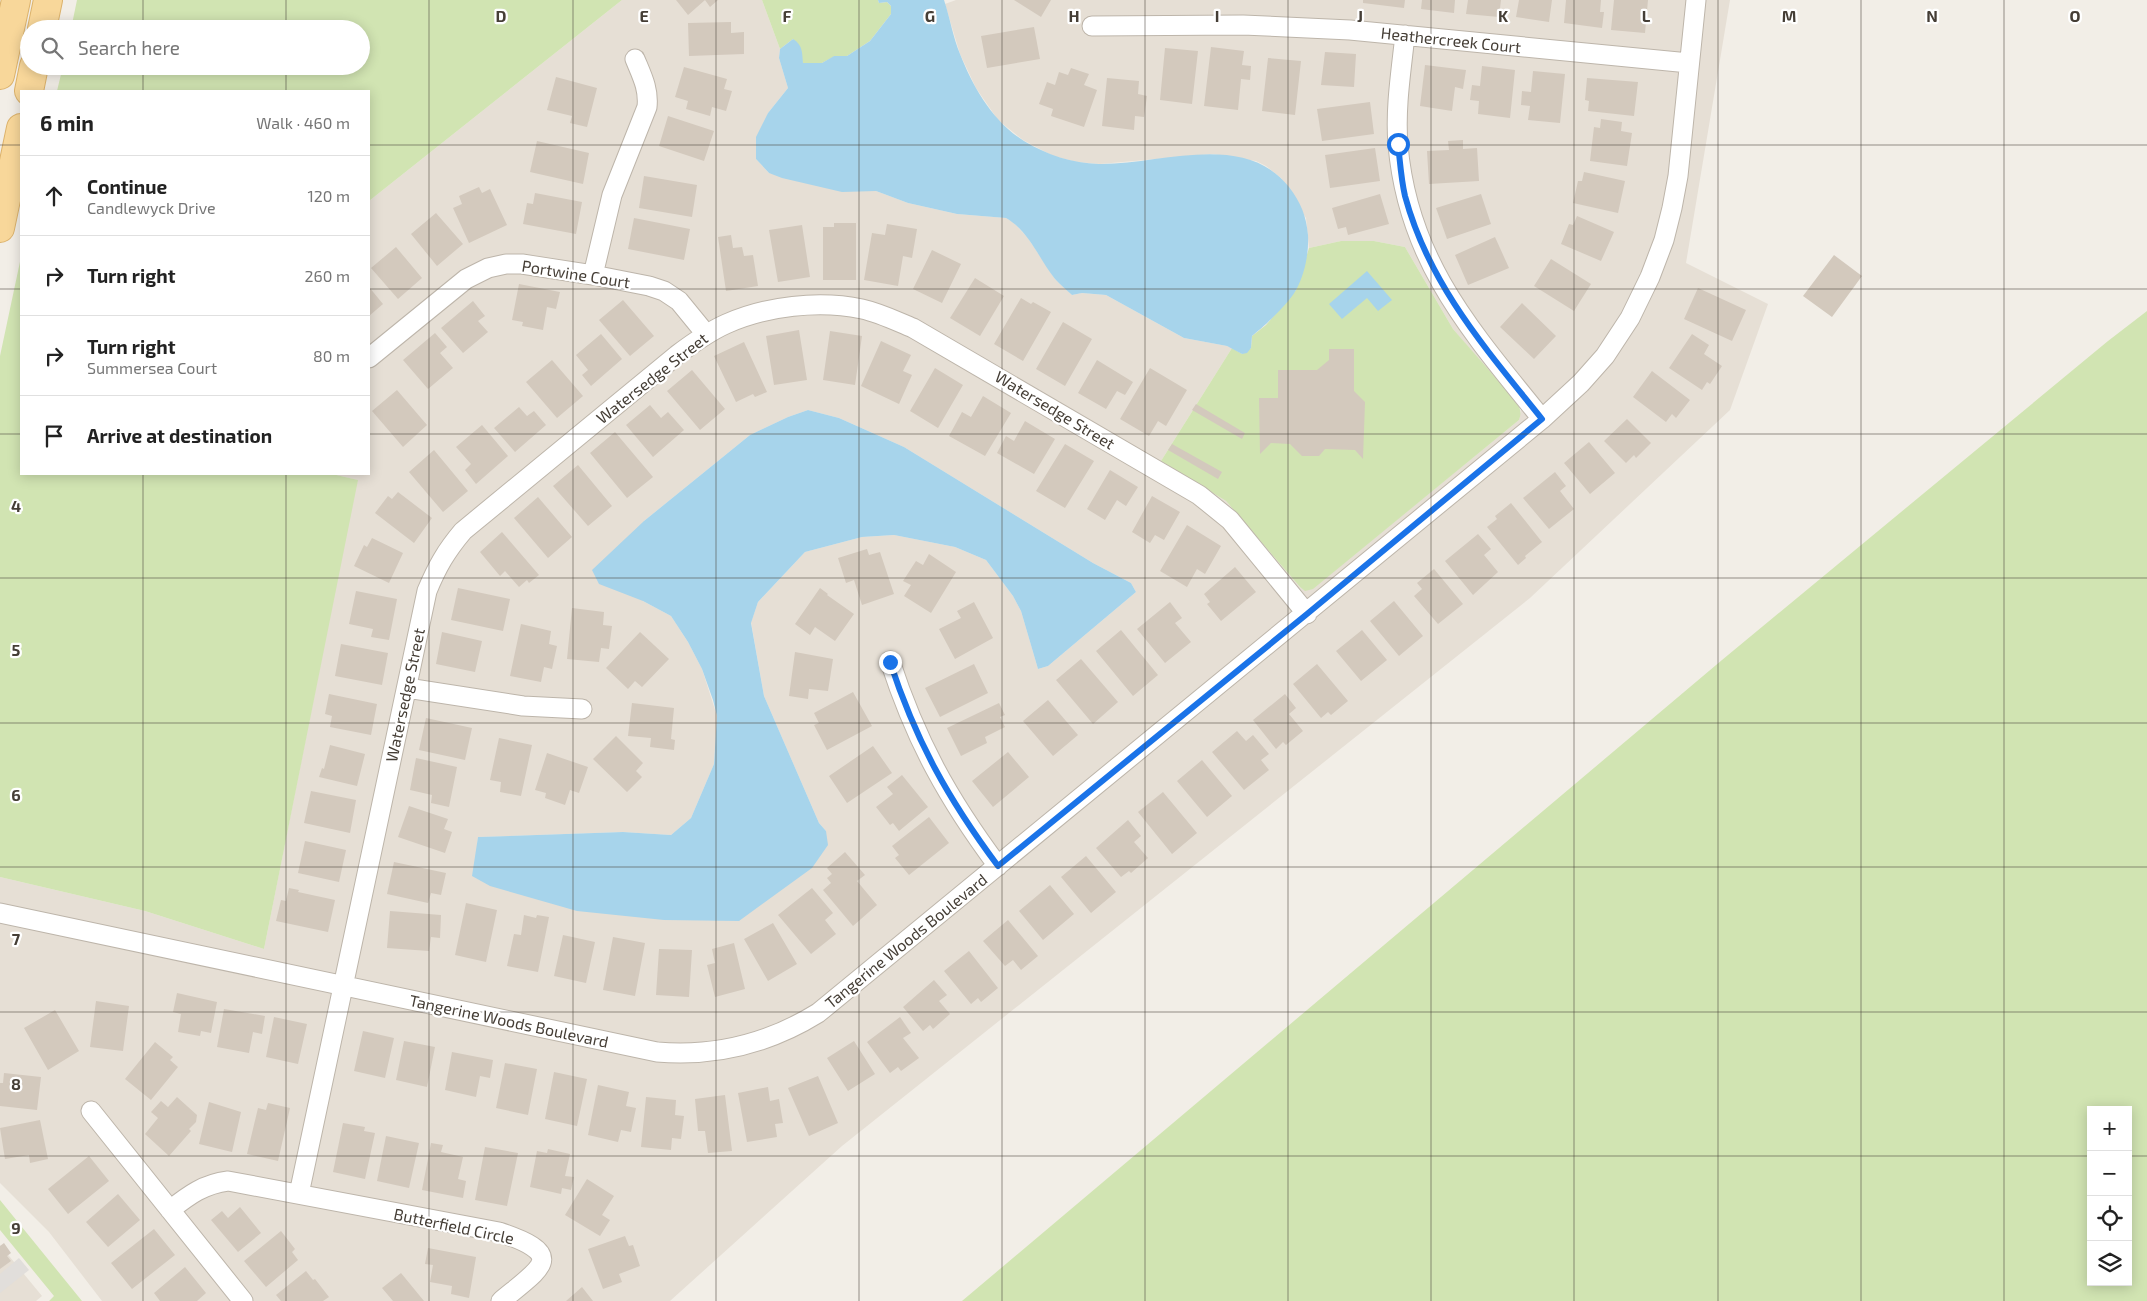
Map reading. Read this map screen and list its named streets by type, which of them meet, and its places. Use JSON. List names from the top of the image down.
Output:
{
  "streets": {
    "street": [
      "Heathercreek Court",
      "Portwine Court",
      "Watersedge Street",
      "Tangerine Woods Boulevard",
      "Butterfield Circle"
    ]
  },
  "crossings": [
    ["Heathercreek Court", "Tangerine Woods Boulevard"],
    ["Portwine Court", "Watersedge Street"],
    ["Watersedge Street", "Tangerine Woods Boulevard"]
  ],
  "page": {
    "search": "Search here",
    "heading": ["6 min", "Walk · 460 m"],
    "list": [
      ["Continue", "Candlewyck Drive", "120 m"],
      ["Turn right", "260 m"],
      ["Turn right", "Summersea Court", "80 m"],
      "Arrive at destination"
    ],
    "map_buttons": ["+", "−"]
  },
  "grid": {
    "columns": [
      "D",
      "E",
      "F",
      "G",
      "H",
      "I",
      "J",
      "K",
      "L",
      "M",
      "N",
      "O"
    ],
    "rows": [
      "4",
      "5",
      "6",
      "7",
      "8",
      "9"
    ]
  }
}
